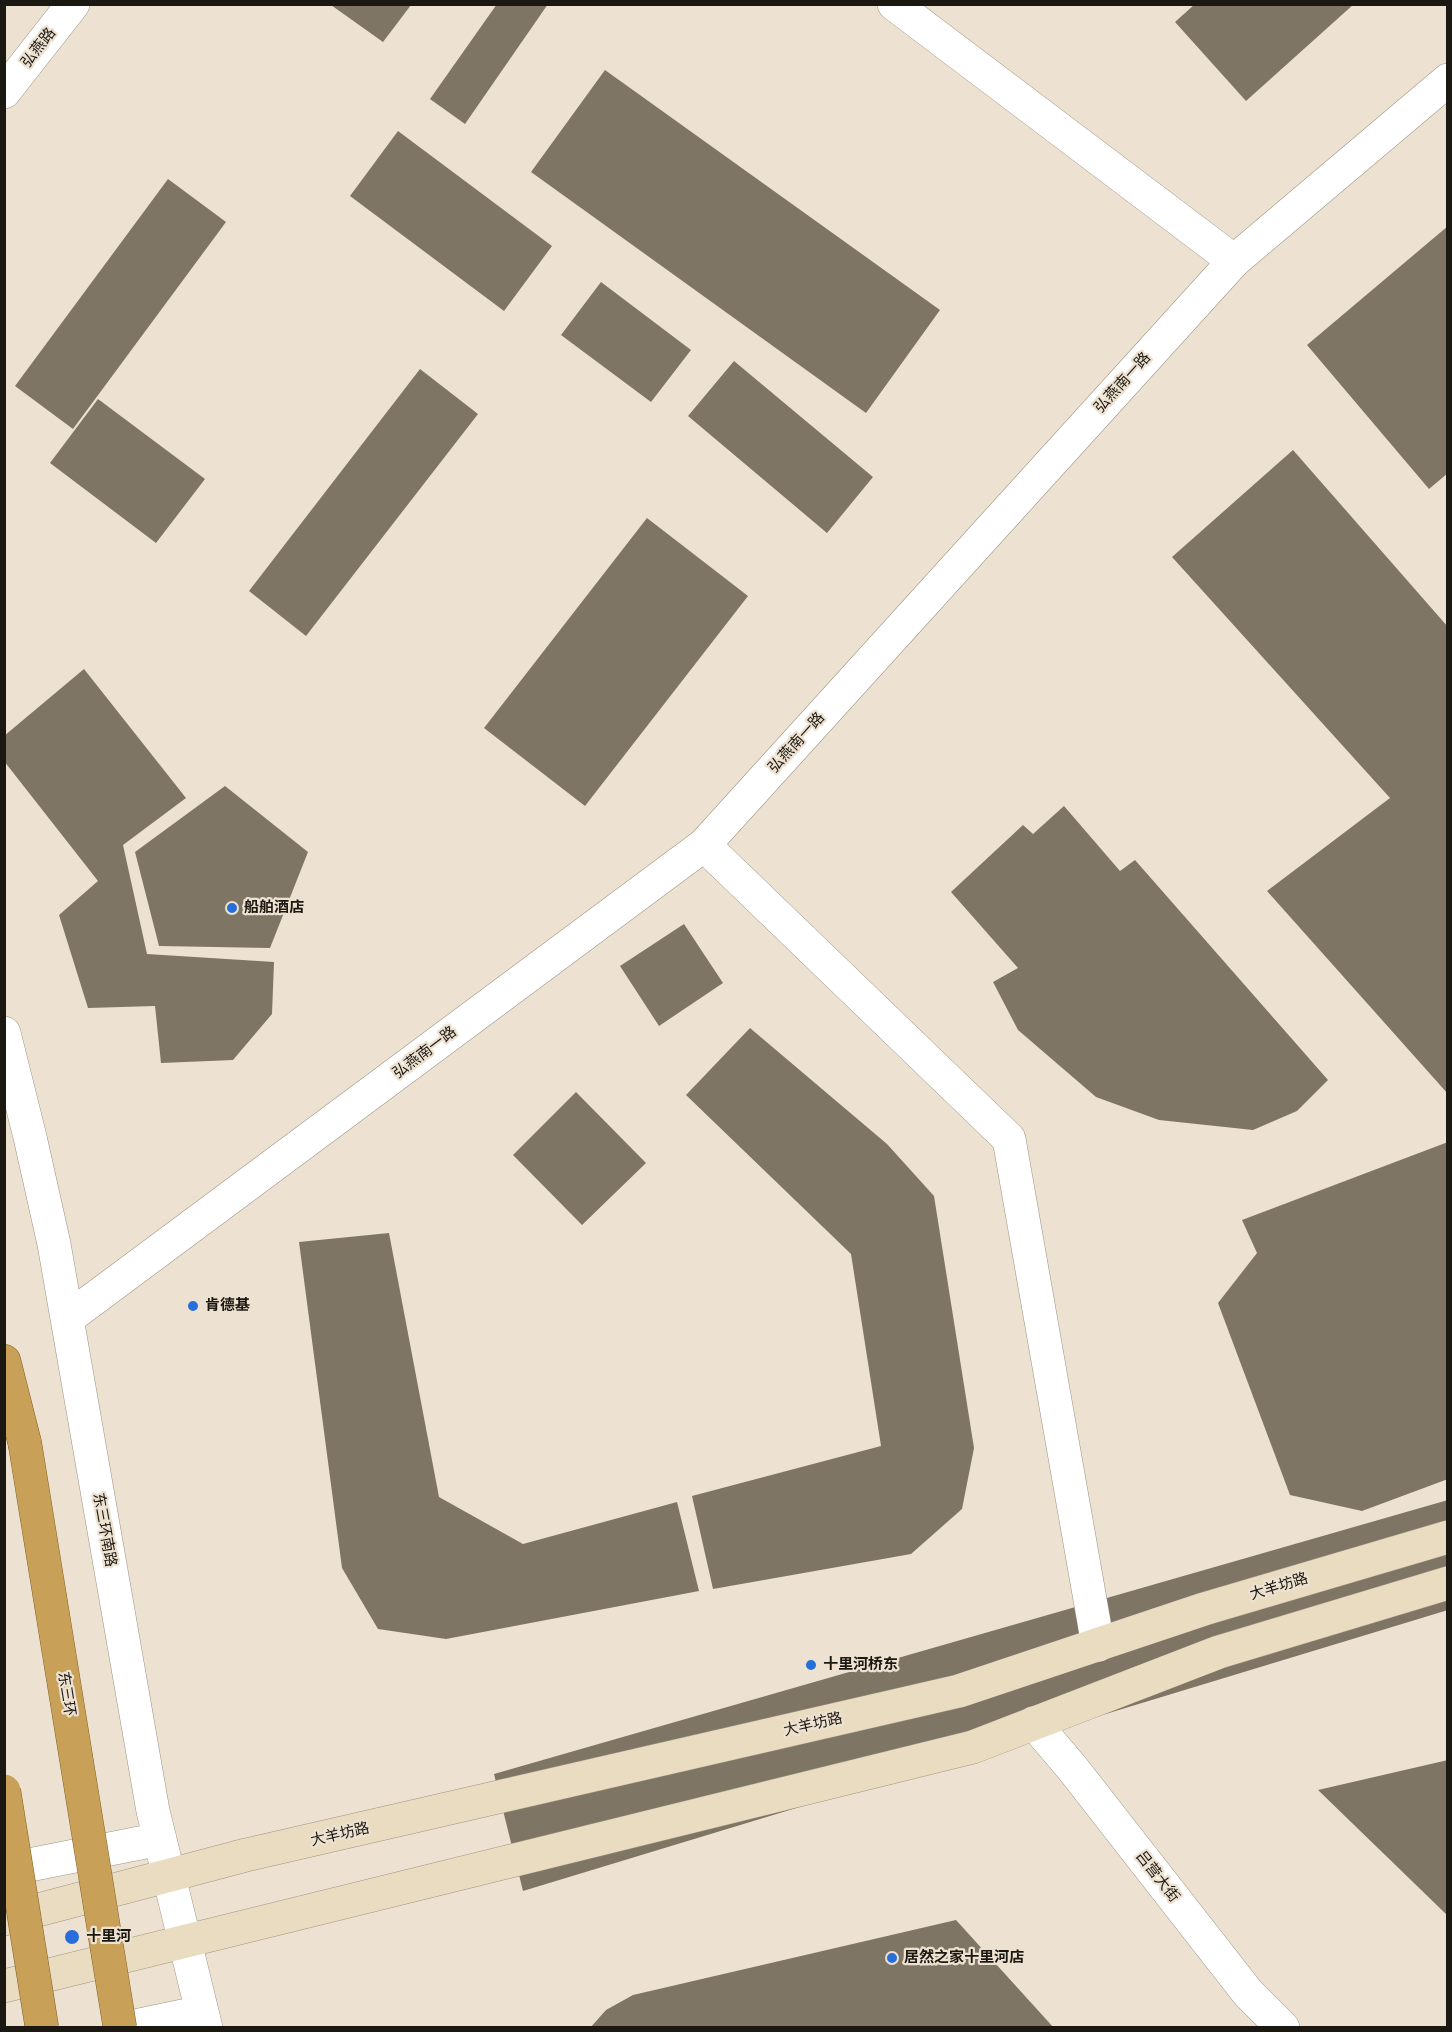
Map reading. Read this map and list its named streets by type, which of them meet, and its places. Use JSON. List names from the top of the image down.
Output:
{
  "streets": {
    "highway": ["东三环"],
    "main road": ["大羊坊路"],
    "street": [
      "弘燕路",
      "弘燕南一路",
      "东三环南路",
      "吕营大街"
    ]
  },
  "crossings": [
    ["弘燕南一路", "东三环南路"],
    ["东三环南路", "大羊坊路"]
  ],
  "places": [
    "船舶酒店",
    "肯德基",
    "十里河桥东",
    "十里河",
    "居然之家十里河店"
  ]
}
